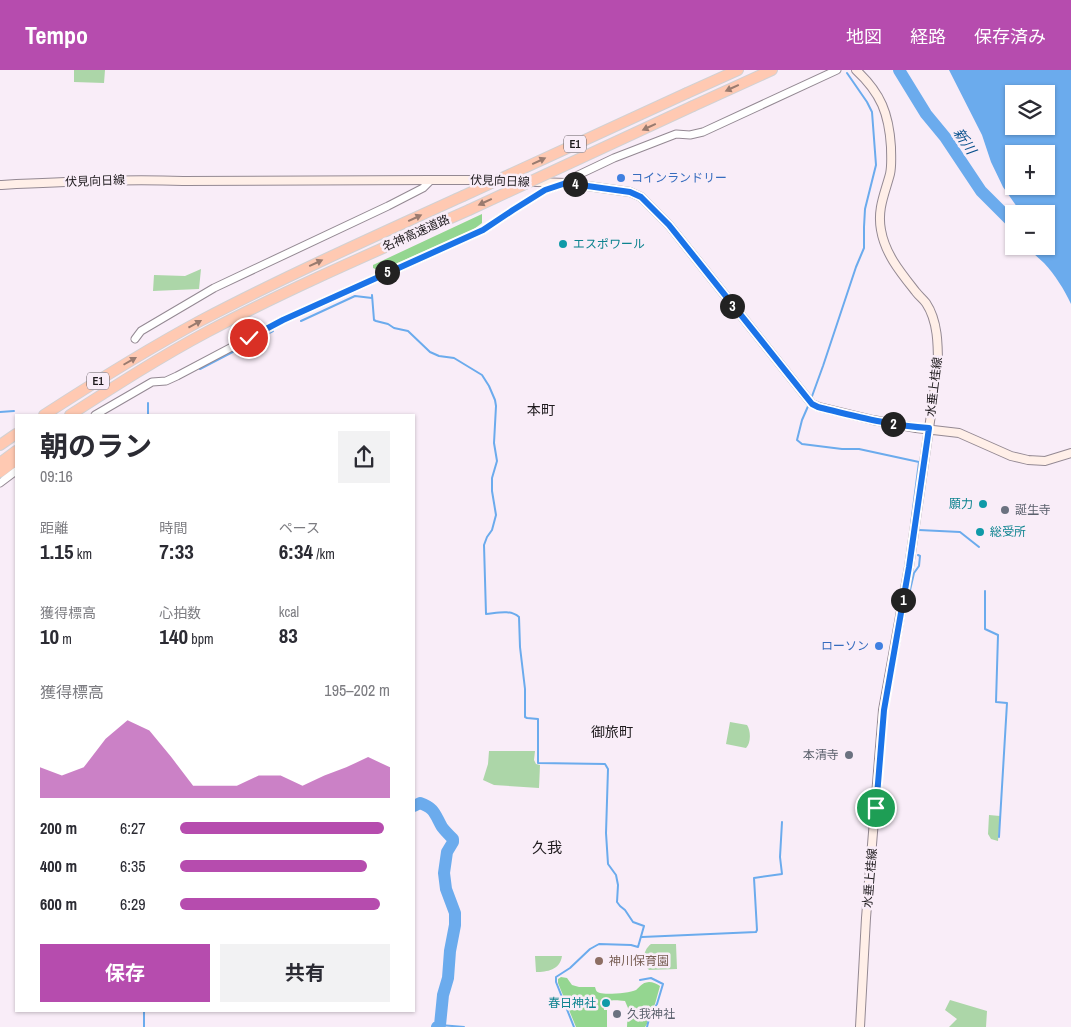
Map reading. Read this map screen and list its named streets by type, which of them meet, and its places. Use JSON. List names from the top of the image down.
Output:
{
  "streets": {
    "highway": ["E1", "名神高速道路"],
    "main road": ["伏見向日線", "水垂上桂線"]
  },
  "crossings": [
    ["伏見向日線", "水垂上桂線"]
  ],
  "districts": ["本町", "御旅町", "久我"],
  "water": ["新川"],
  "places": [
    "コインランドリー",
    "エスポワール",
    "願力",
    "誕生寺",
    "総受所",
    "ローソン",
    "本清寺",
    "神川保育園",
    "春日神社",
    "久我神社"
  ],
  "page": {
    "header": "Tempo",
    "nav": ["地図", "経路", "保存済み"],
    "map_buttons": ["+", "−"],
    "pins": [
      "4",
      "5",
      "3",
      "2",
      "1"
    ],
    "heading": ["朝のラン", "09:16"],
    "stats": [
      ["距離", "1.15 km"],
      ["時間", "7:33"],
      ["ペース", "6:34 /km"],
      ["獲得標高", "10 m"],
      ["心拍数", "140 bpm"],
      ["kcal", "83"]
    ],
    "chart": ["獲得標高", "195–202 m"],
    "list": [
      {
        "name": "200 m",
        "note": "6:27"
      },
      {
        "name": "400 m",
        "note": "6:35"
      },
      {
        "name": "600 m",
        "note": "6:29"
      }
    ],
    "buttons": ["保存", "共有"]
  }
}
